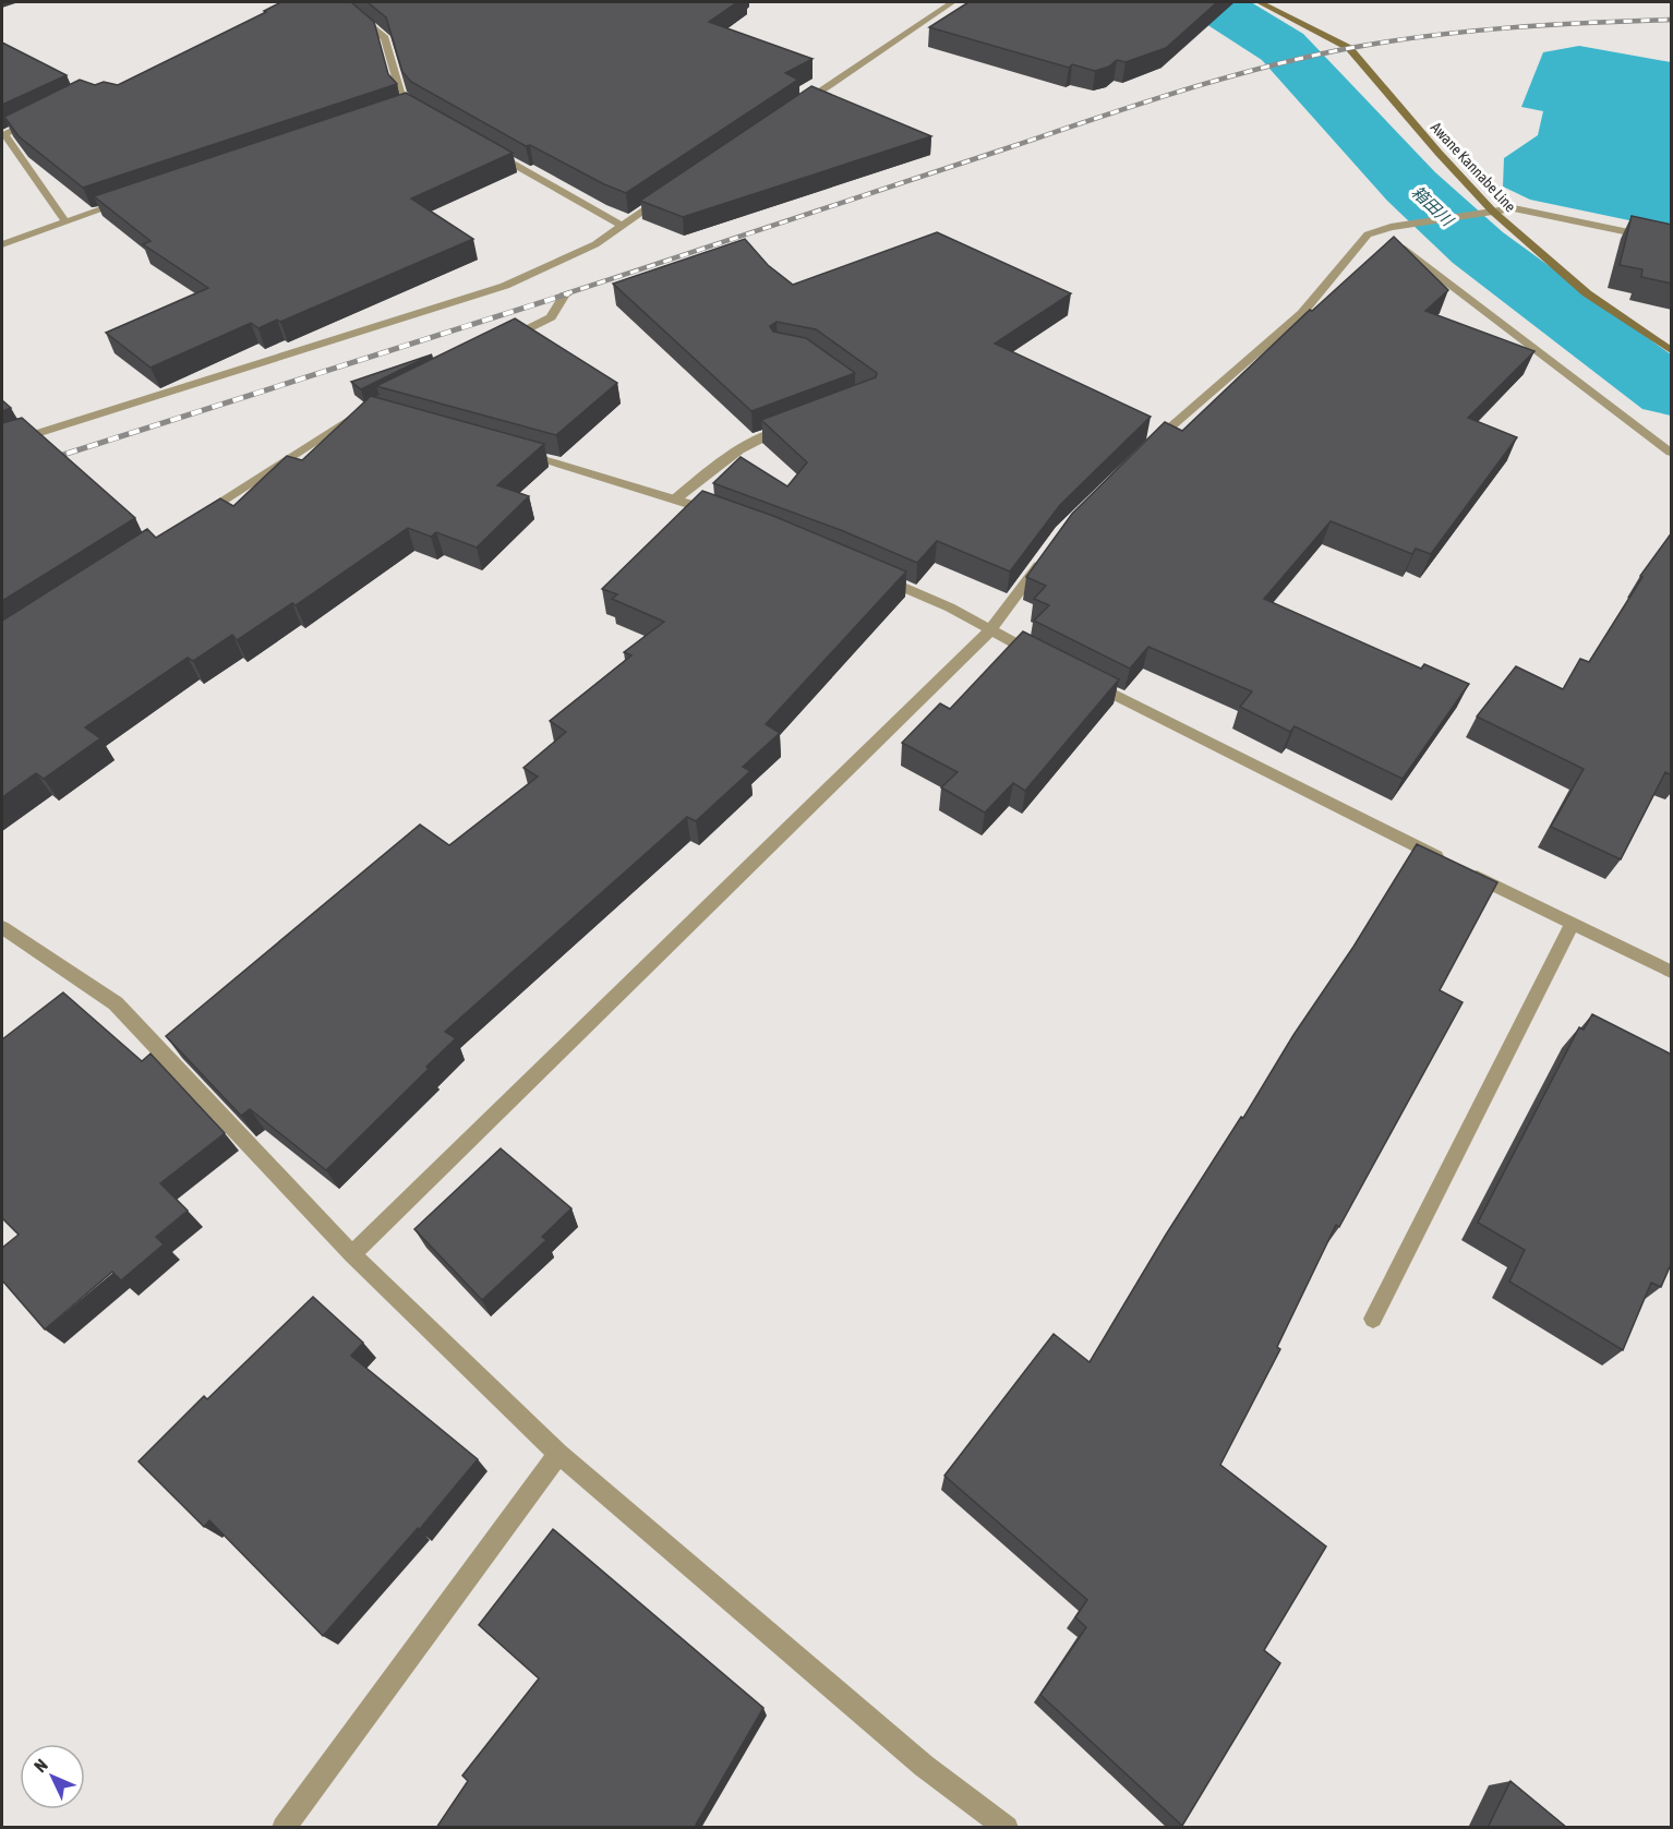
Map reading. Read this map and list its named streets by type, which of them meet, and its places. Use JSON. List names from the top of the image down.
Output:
{
  "streets": {
    "main road": ["Awane Kannabe Line"]
  },
  "water": ["箱田川"],
  "north": "top left"
}
